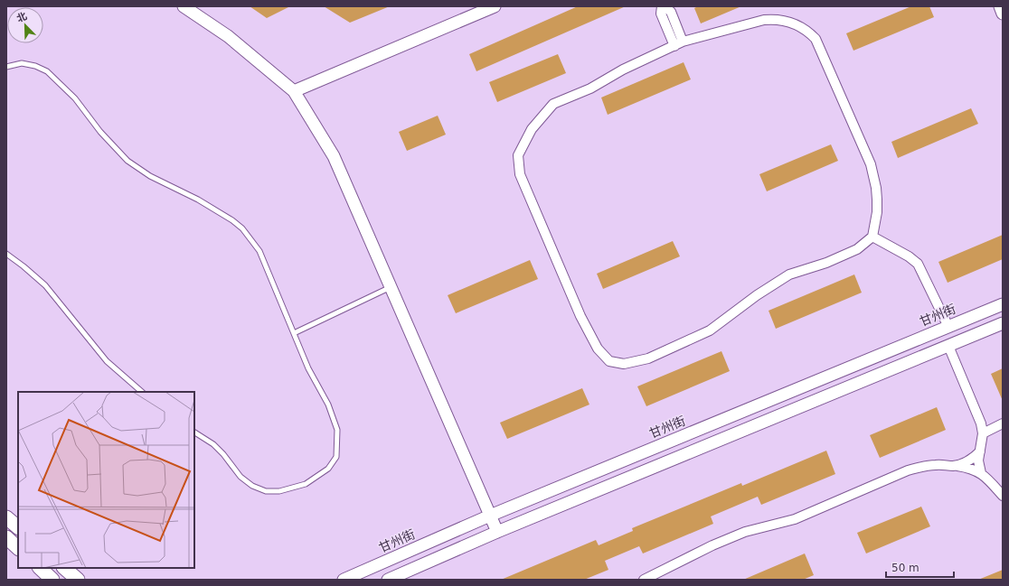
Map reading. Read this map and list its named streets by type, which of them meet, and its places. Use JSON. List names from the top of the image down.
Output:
{
  "streets": {
    "street": ["甘州街"]
  },
  "scale_bar": "50 m",
  "north": "top left"
}
